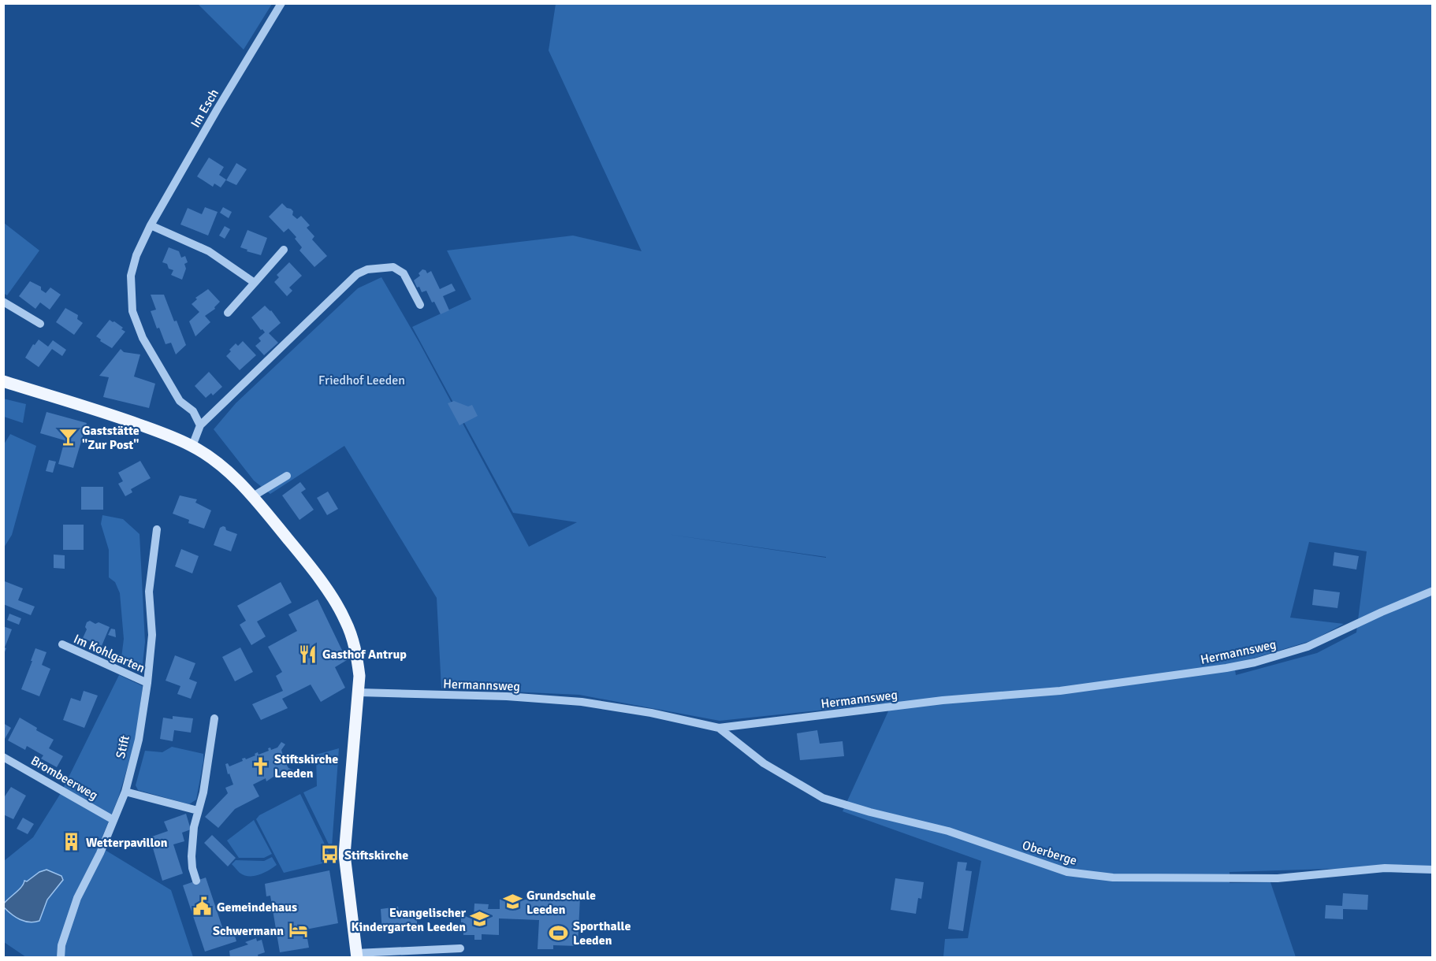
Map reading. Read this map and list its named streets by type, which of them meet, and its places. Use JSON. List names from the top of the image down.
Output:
{
  "streets": {
    "street": [
      "Im Esch",
      "Hermannsweg",
      "Im Kohlgarten",
      "Stift",
      "Brombeerweg",
      "Oberberge"
    ]
  },
  "crossings": [
    ["Hermannsweg", "Oberberge"],
    ["Im Kohlgarten", "Stift"],
    ["Stift", "Brombeerweg"]
  ],
  "parks": ["Friedhof Leeden"],
  "places": {
    "bar": ["Gaststätte \"Zur Post\""],
    "restaurant": ["Gasthof Antrup"],
    "church": ["Stiftskirche Leeden"],
    "building": ["Wetterpavillon"],
    "bus stop": ["Stiftskirche"],
    "school or university": ["Grundschule Leeden", "Evangelischer Kindergarten Leeden"],
    "public building": ["Gemeindehaus"],
    "hotel": ["Schwermann"],
    "sports": ["Sporthalle Leeden"]
  }
}
